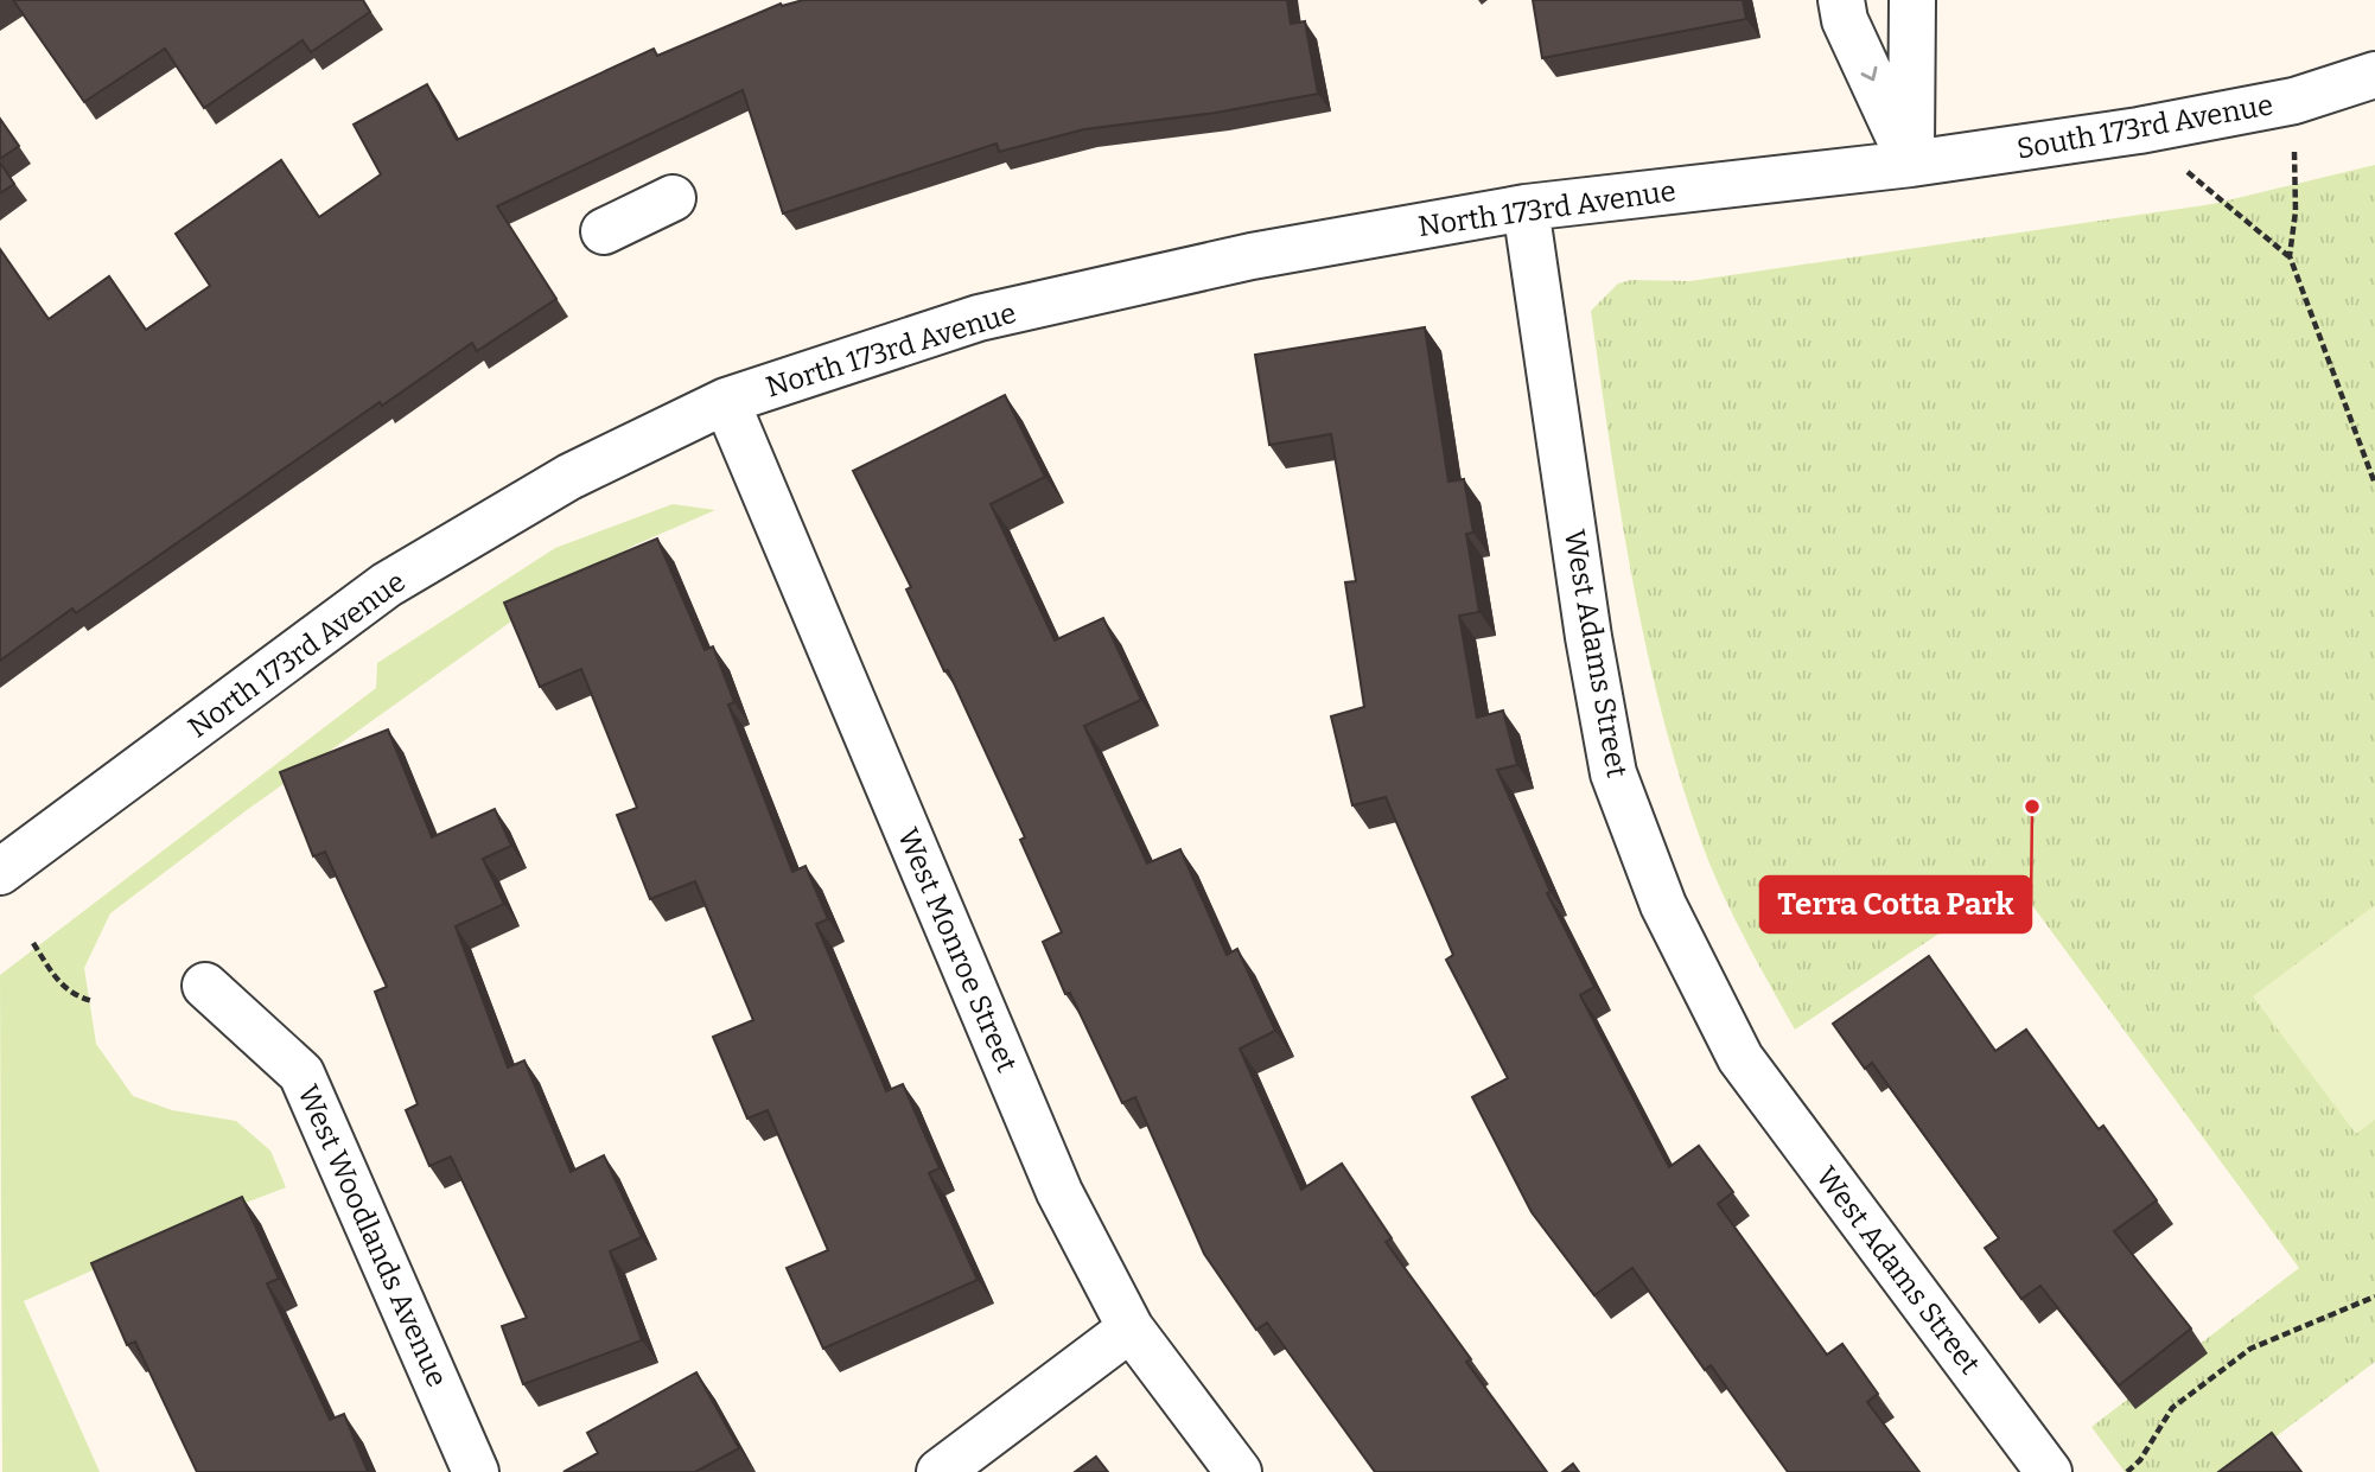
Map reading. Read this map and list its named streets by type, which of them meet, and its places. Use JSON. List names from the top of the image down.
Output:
{
  "streets": {
    "street": [
      "South 173rd Avenue",
      "North 173rd Avenue",
      "West Adams Street",
      "West Monroe Street",
      "West Woodlands Avenue"
    ]
  },
  "crossings": [
    ["South 173rd Avenue", "North 173rd Avenue"],
    ["North 173rd Avenue", "West Adams Street"],
    ["North 173rd Avenue", "West Monroe Street"]
  ],
  "places": ["Terra Cotta Park"]
}
